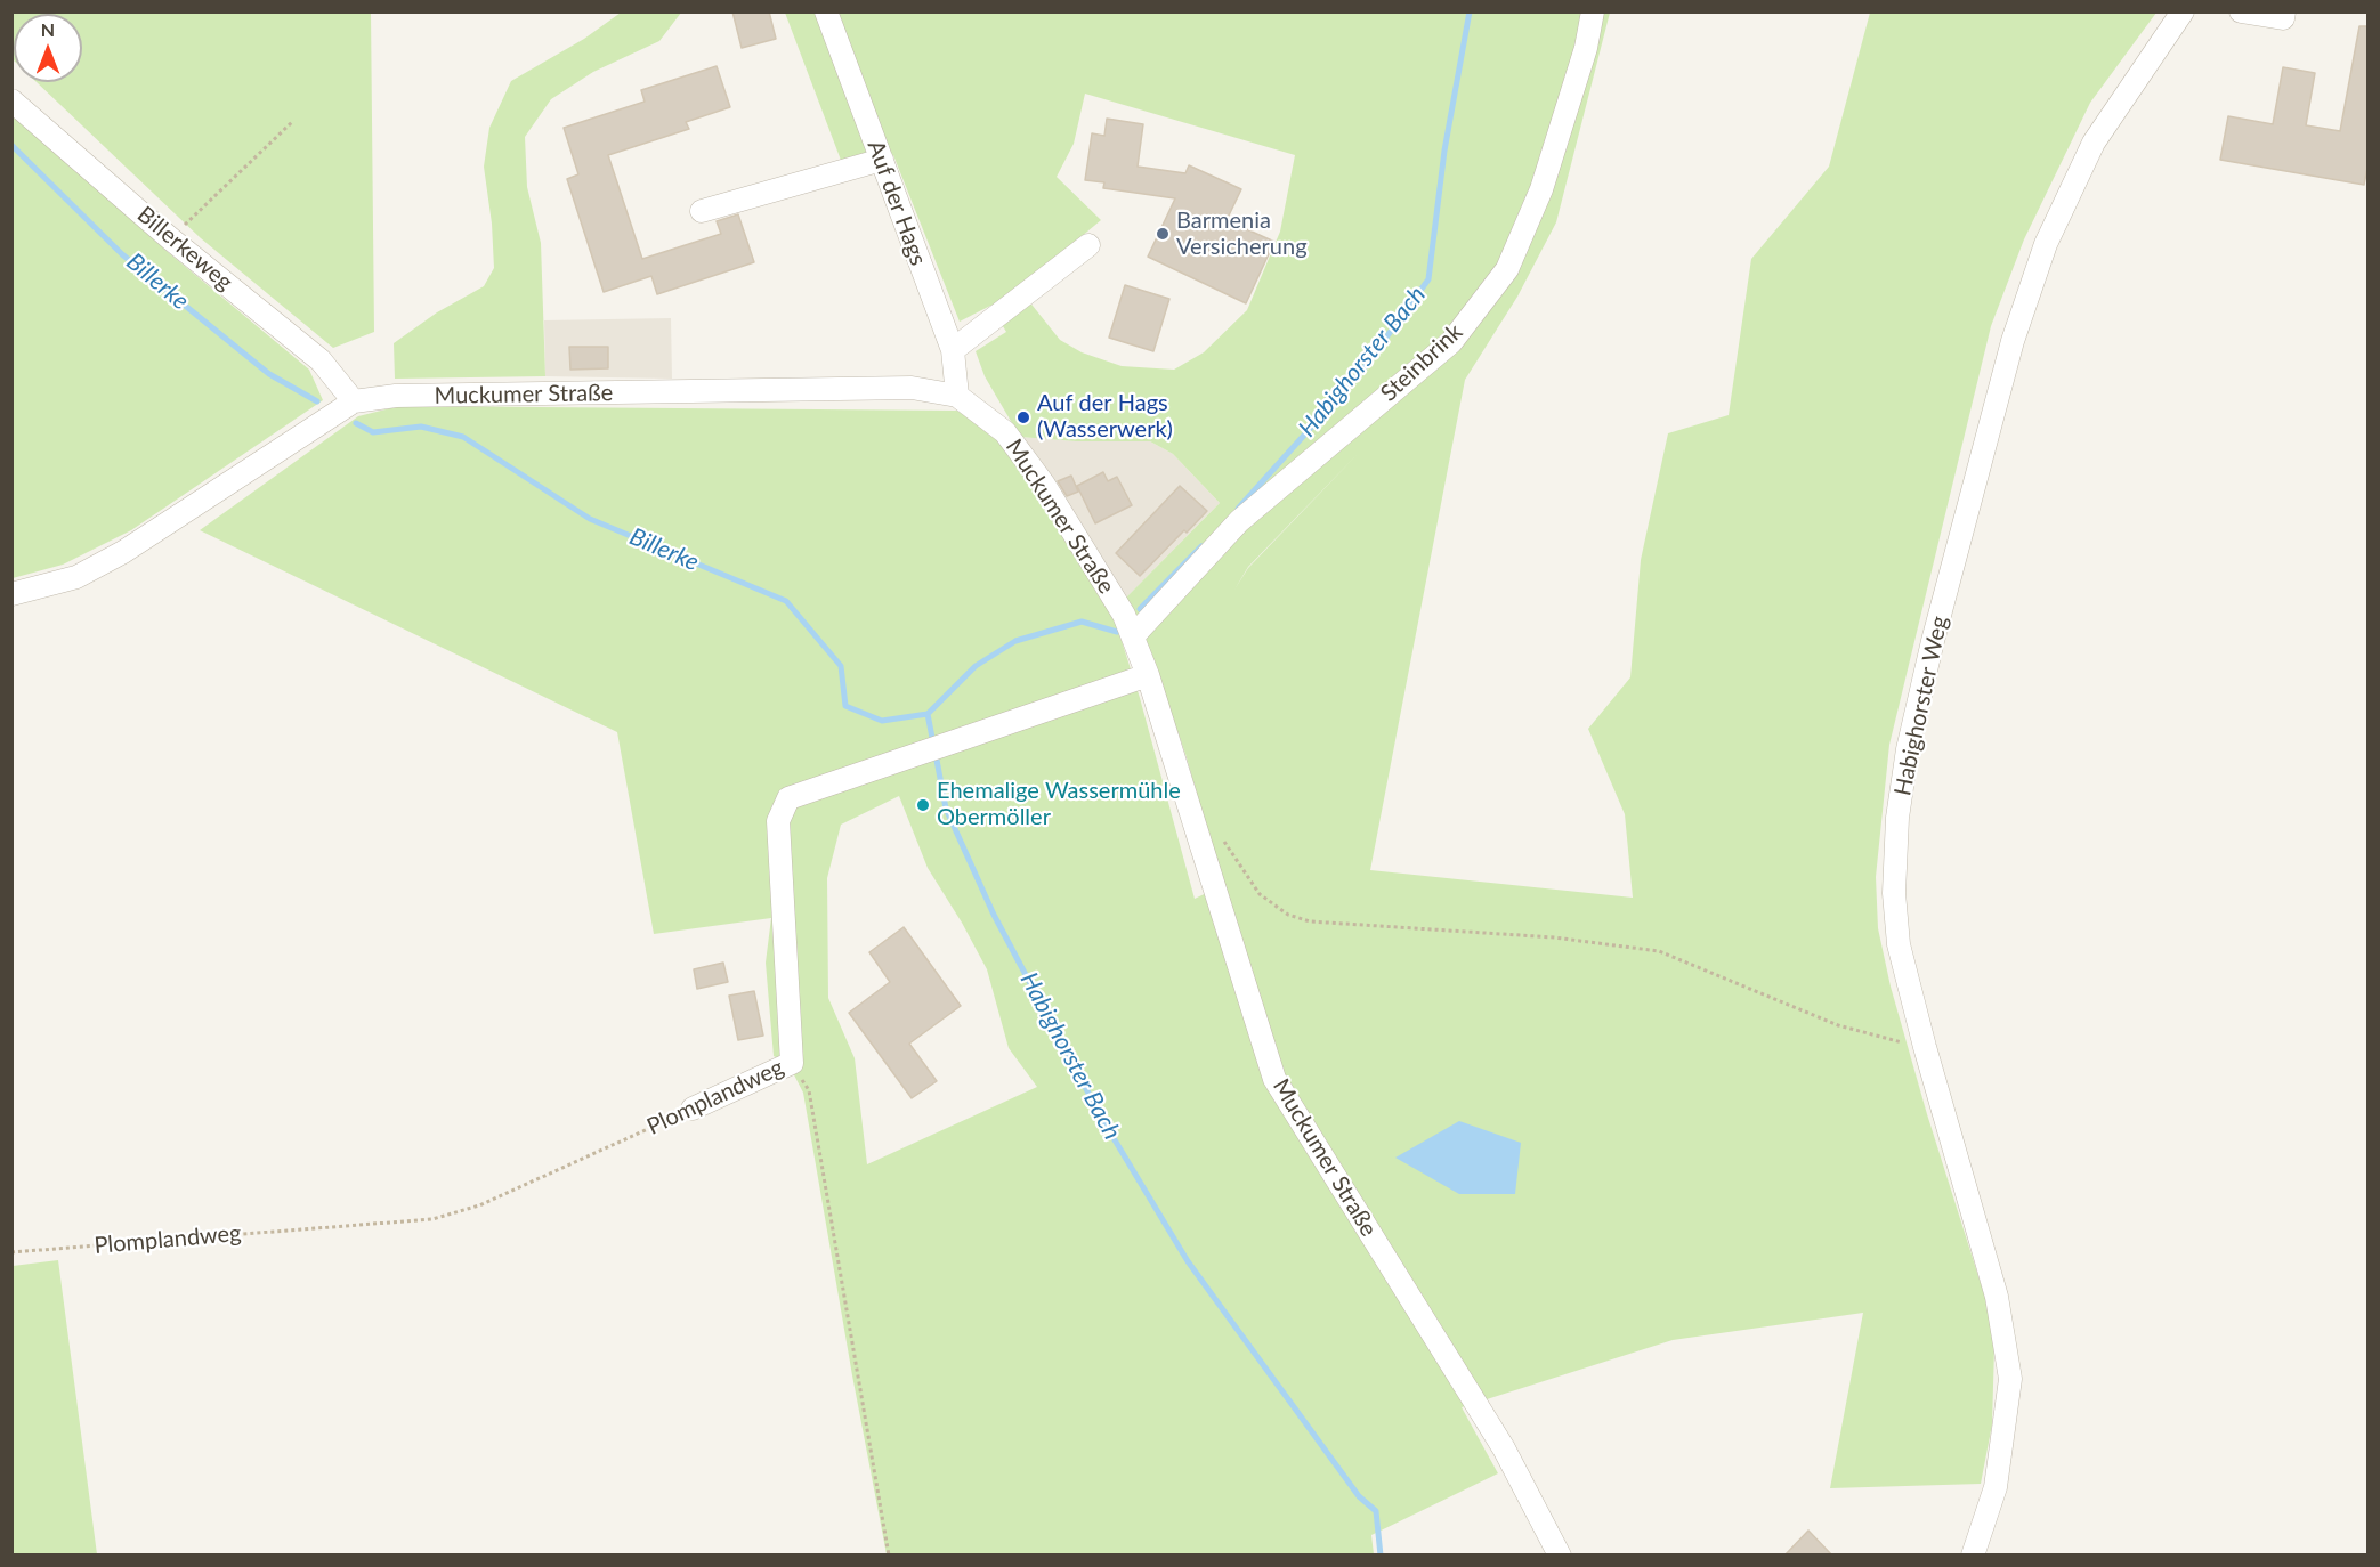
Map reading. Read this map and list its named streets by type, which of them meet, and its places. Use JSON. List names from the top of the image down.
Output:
{
  "streets": {
    "street": [
      "Auf der Hags",
      "Billerkeweg",
      "Steinbrink",
      "Muckumer Straße",
      "Habighorster Weg",
      "Plomplandweg"
    ]
  },
  "crossings": [
    ["Auf der Hags", "Muckumer Straße"],
    ["Billerkeweg", "Muckumer Straße"],
    ["Steinbrink", "Muckumer Straße"],
    ["Muckumer Straße", "Plomplandweg"]
  ],
  "water": ["Billerke", "Habighorster Bach"],
  "places": ["Barmenia Versicherung", "Auf der Hags (Wasserwerk)", "Ehemalige Wassermühle Obermöller"],
  "north": "top"
}
